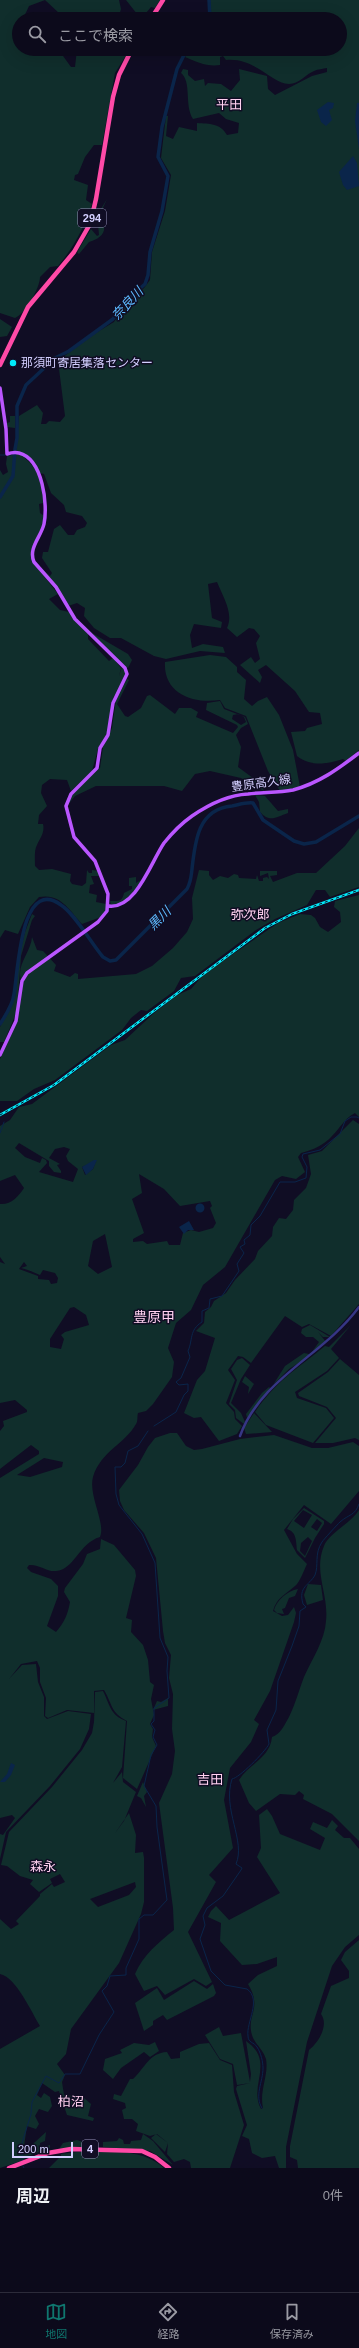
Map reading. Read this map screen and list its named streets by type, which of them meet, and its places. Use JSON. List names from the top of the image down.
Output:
{
  "streets": {
    "highway": ["294", "4"],
    "main road": ["豊原高久線"]
  },
  "districts": [
    "平田",
    "弥次郎",
    "豊原甲",
    "吉田",
    "森永",
    "柏沼"
  ],
  "water": ["奈良川", "黒川"],
  "places": ["那須町寄居集落センター"],
  "scale_bar": "200 m",
  "page": {
    "search": "ここで検索",
    "scale": "200 m",
    "heading": ["周辺", "0件"],
    "nav": ["地図", "経路", "保存済み"]
  }
}
